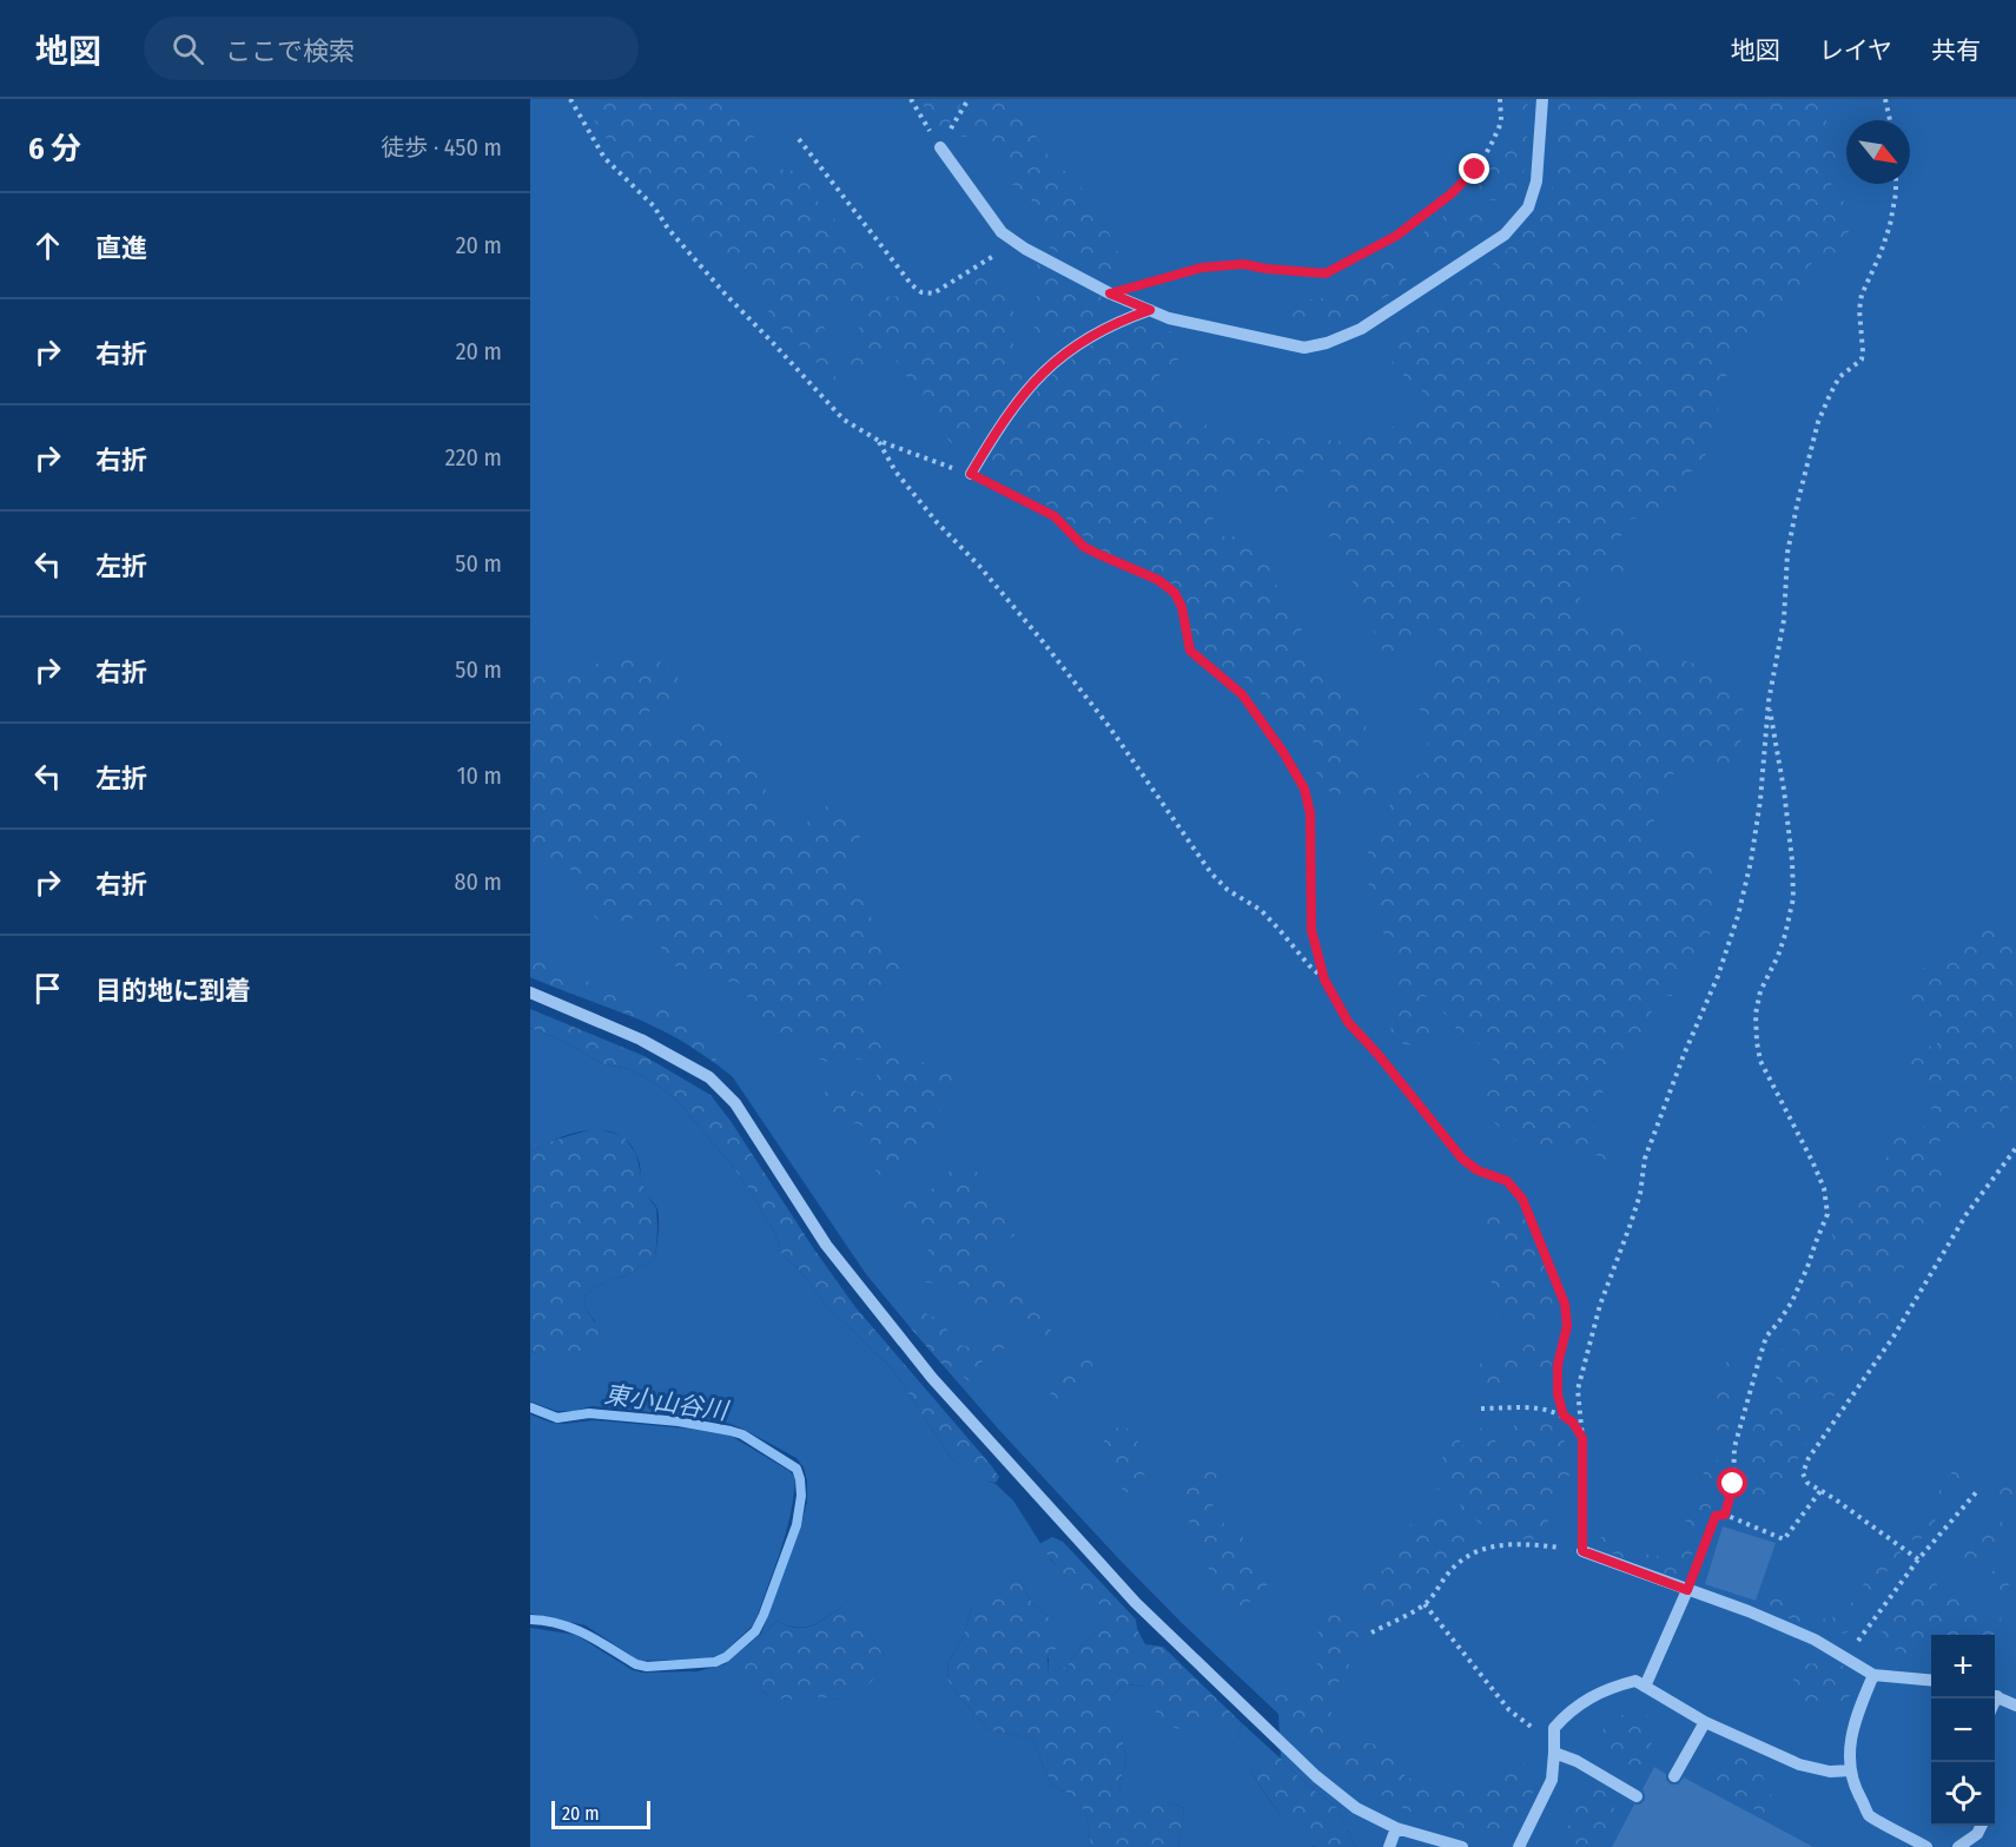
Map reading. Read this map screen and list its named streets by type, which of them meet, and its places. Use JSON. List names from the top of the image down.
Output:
{
  "water": ["東小山谷川"],
  "scale_bar": "20 m",
  "north": "bottom right",
  "page": {
    "header": "地図",
    "search": "ここで検索",
    "nav": ["地図", "レイヤ", "共有"],
    "heading": ["6 分", "徒歩 · 450 m"],
    "list": [
      ["直進", "20 m"],
      ["右折", "20 m"],
      ["右折", "220 m"],
      ["左折", "50 m"],
      ["右折", "50 m"],
      ["左折", "10 m"],
      ["右折", "80 m"],
      "目的地に到着"
    ],
    "map_buttons": ["+", "−"],
    "scale": "20 m"
  }
}
